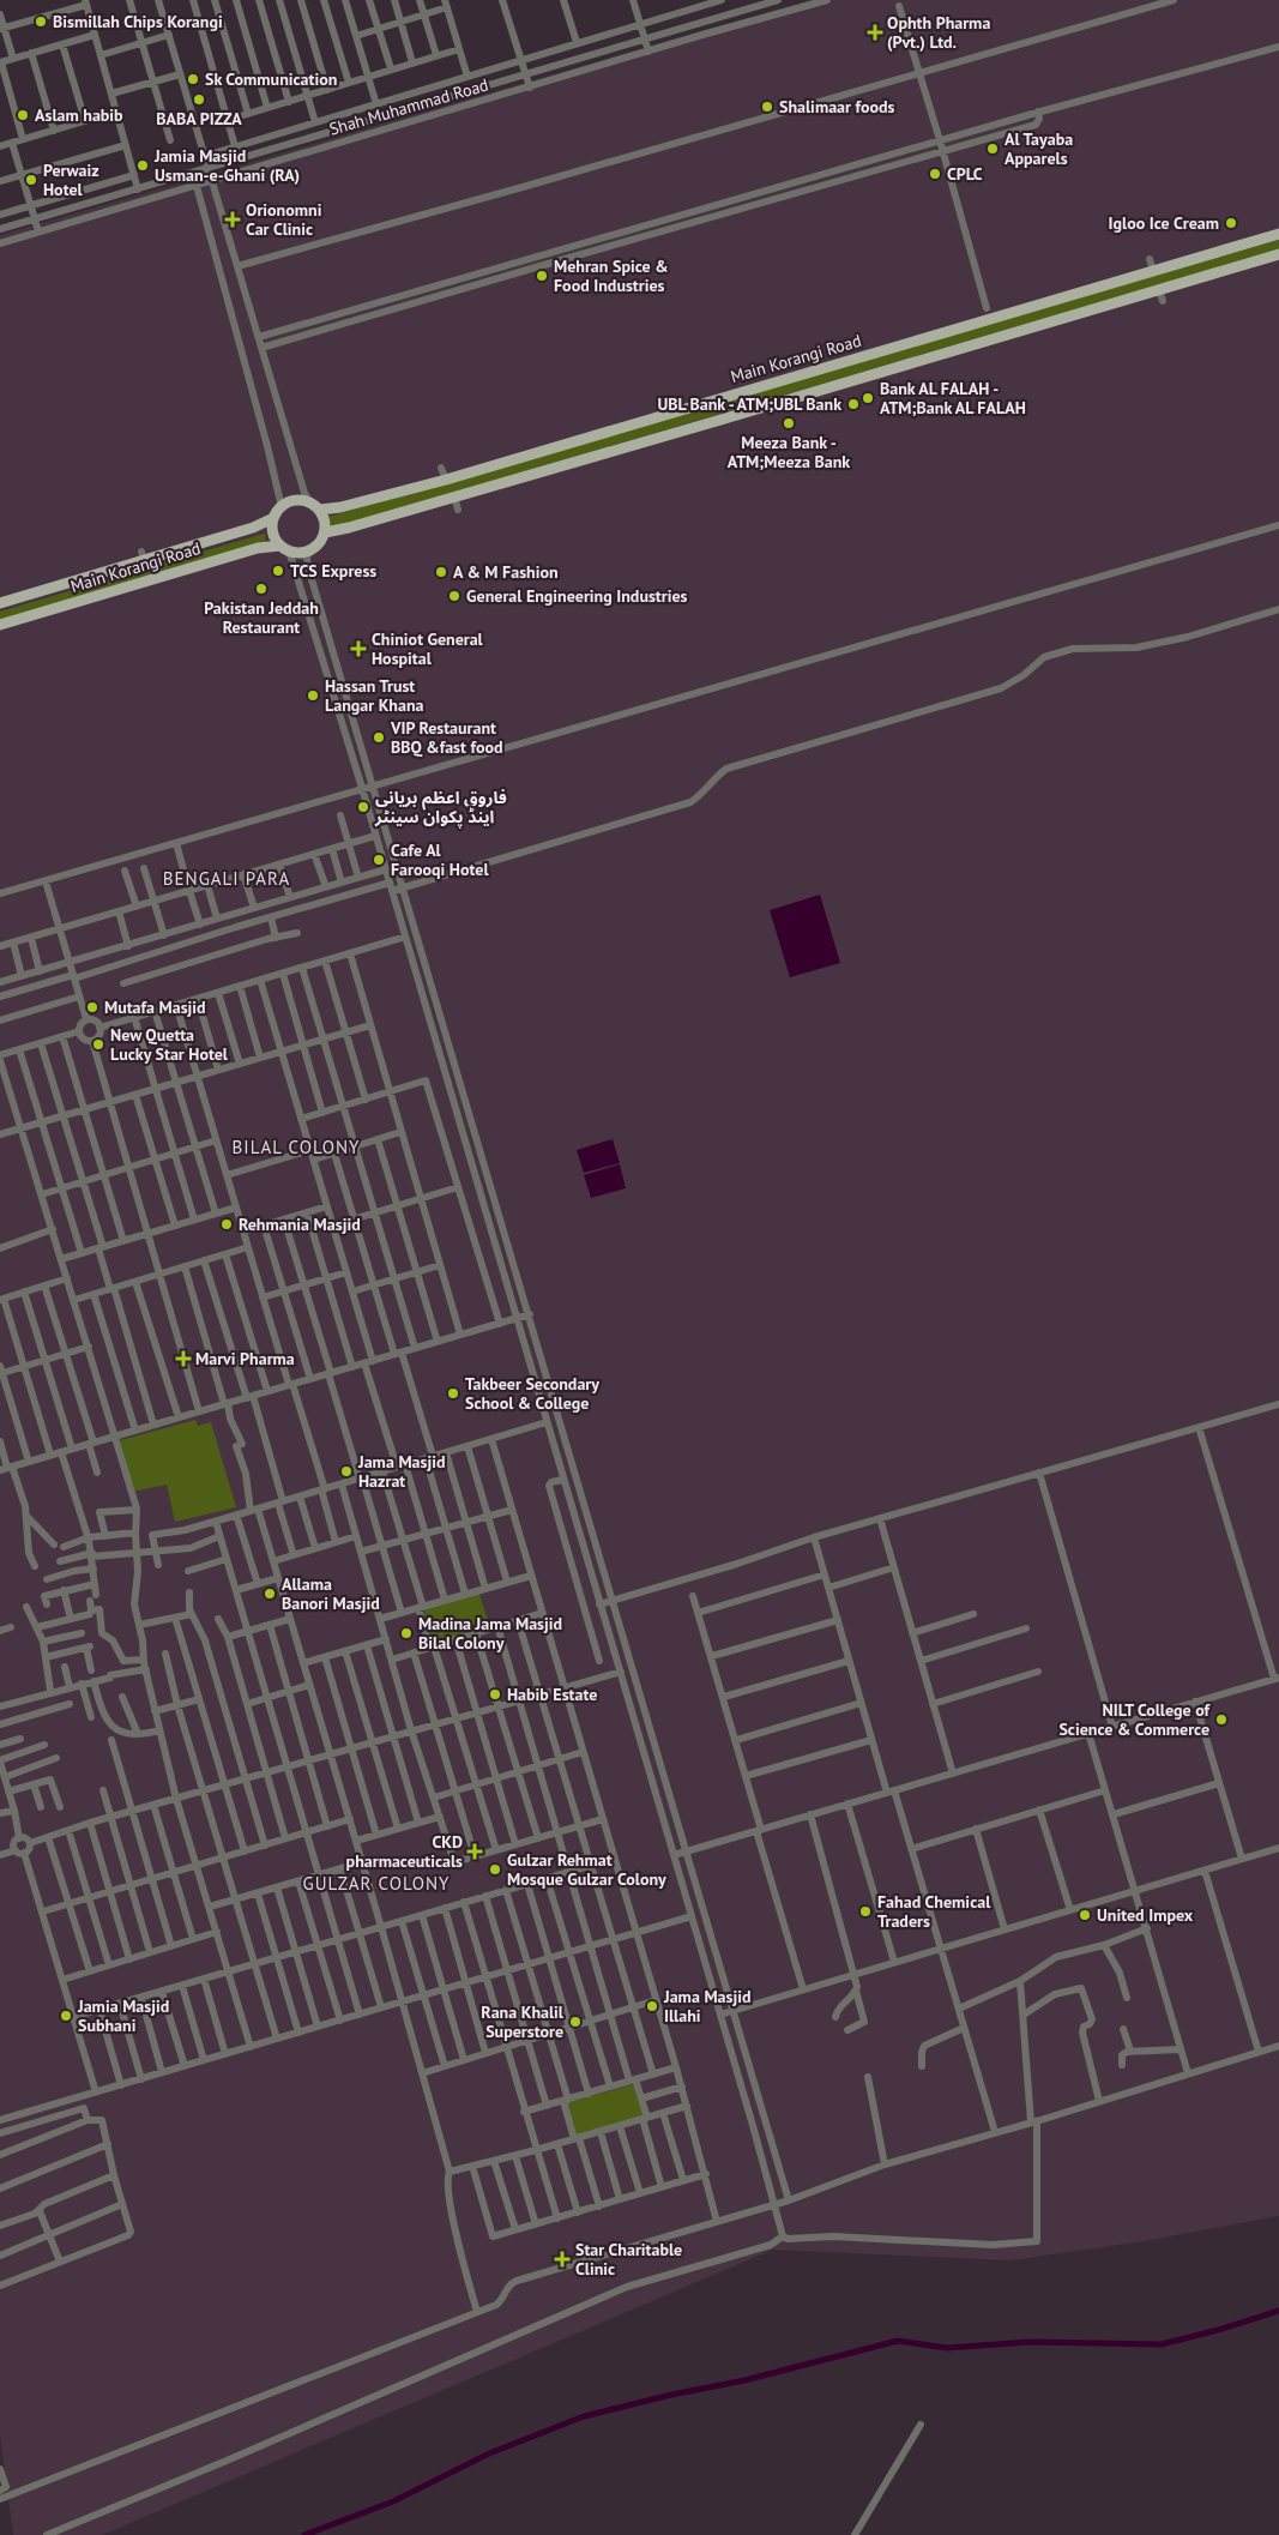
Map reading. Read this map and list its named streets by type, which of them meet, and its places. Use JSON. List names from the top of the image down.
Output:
{
  "streets": {
    "main road": ["Main Korangi Road"],
    "street": ["Shah Muhammad Road"]
  },
  "districts": ["BENGALI PARA", "BILAL COLONY", "GULZAR COLONY"],
  "places": {
    "other": [
      "Bismillah Chips Korangi",
      "Sk Communication",
      "BABA PIZZA",
      "Shalimaar foods",
      "Aslam habib",
      "Al Tayaba Apparels",
      "Jamia Masjid Usman-e-Ghani (RA)",
      "CPLC",
      "Perwaiz Hotel",
      "Igloo Ice Cream",
      "Mehran Spice & Food Industries",
      "Bank AL FALAH - ATM;Bank AL FALAH",
      "UBL Bank - ATM;UBL Bank",
      "Meeza Bank - ATM;Meeza Bank",
      "TCS Express",
      "A & M Fashion",
      "Pakistan Jeddah Restaurant",
      "General Engineering Industries",
      "Hassan Trust Langar Khana",
      "VIP Restaurant BBQ &fast food",
      "فاروق اعظم بریانی اینڈ پکوان سینٹر",
      "Cafe Al Farooqi Hotel",
      "Mutafa Masjid",
      "New Quetta Lucky Star Hotel",
      "Rehmania Masjid",
      "Takbeer Secondary School & College",
      "Jama Masjid Hazrat",
      "Allama Banori Masjid",
      "Madina Jama Masjid Bilal Colony",
      "Habib Estate",
      "NILT College of Science & Commerce",
      "Gulzar Rehmat Mosque Gulzar Colony",
      "Fahad Chemical Traders",
      "United Impex",
      "Jama Masjid Illahi",
      "Jamia Masjid Subhani",
      "Rana Khalil Superstore"
    ],
    "health": [
      "Ophth Pharma (Pvt.) Ltd.",
      "Orionomni Car Clinic",
      "Chiniot General Hospital",
      "Marvi Pharma",
      "CKD pharmaceuticals",
      "Star Charitable Clinic"
    ]
  }
}
